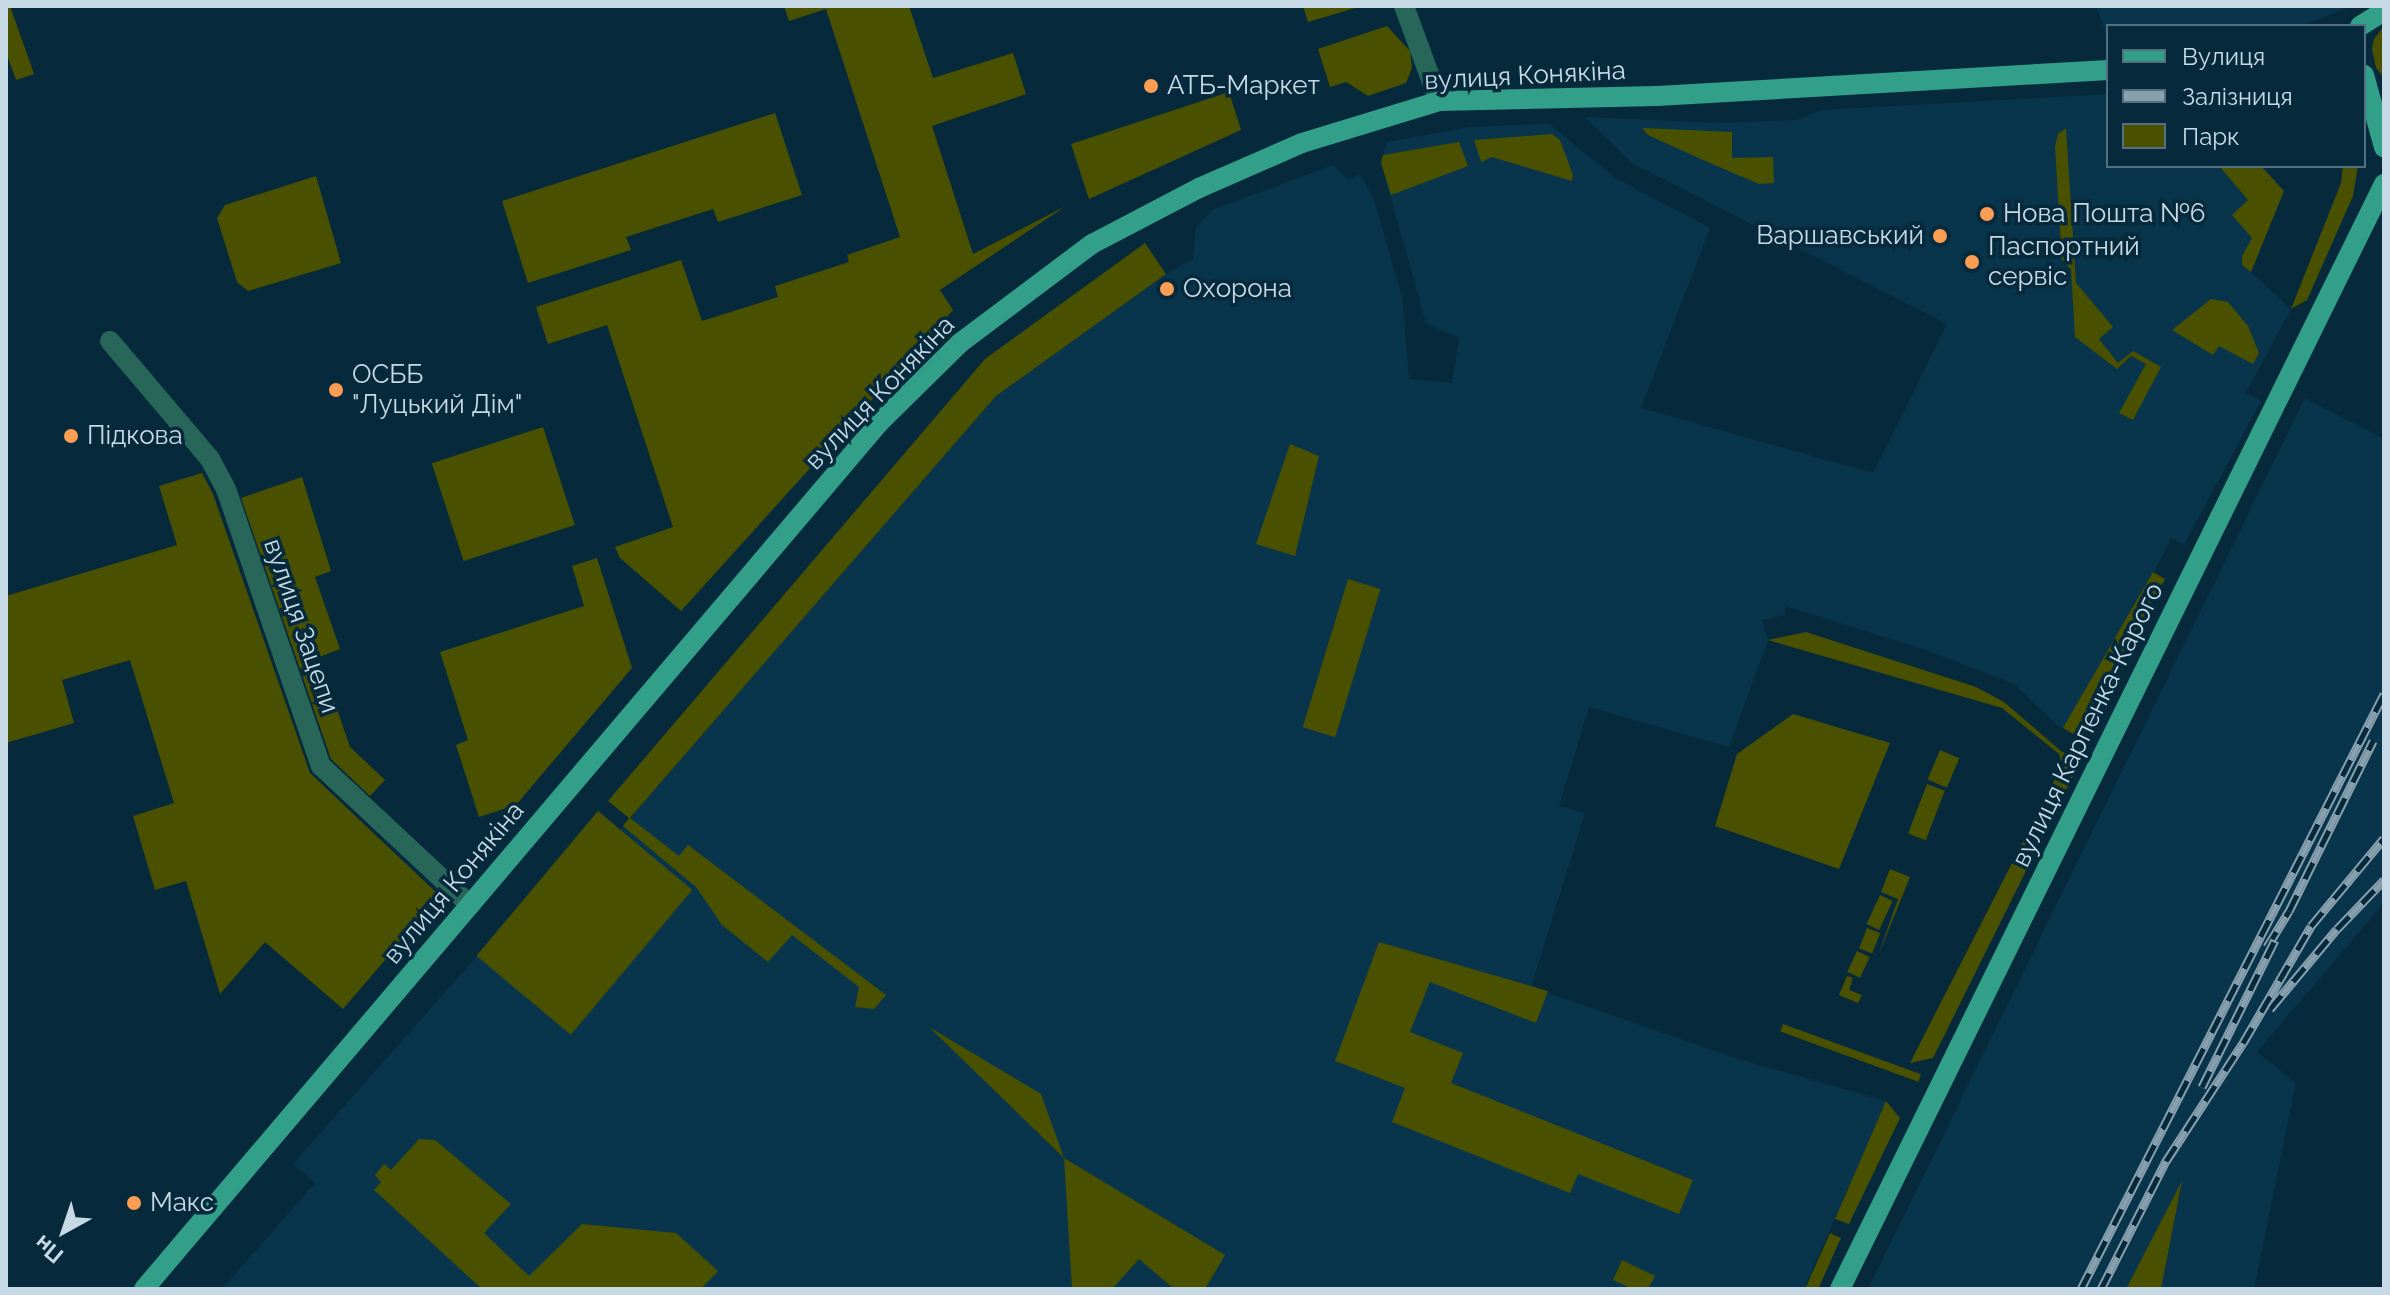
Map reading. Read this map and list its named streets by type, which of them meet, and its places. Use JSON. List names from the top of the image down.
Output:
{
  "streets": {
    "main road": ["вулиця Конякіна", "вулиця Карпенка-Карого"],
    "street": ["вулиця Зацепи"]
  },
  "crossings": [
    ["вулиця Конякіна", "вулиця Зацепи"]
  ],
  "places": [
    "АТБ-Маркет",
    "Нова Пошта №6",
    "Варшавський",
    "Паспортний сервіс",
    "Охорона",
    "ОСББ \"Луцький Дім\"",
    "Підкова",
    "Макс"
  ],
  "legend": ["Вулиця", "Залізниця", "Парк"],
  "north": "bottom left"
}
